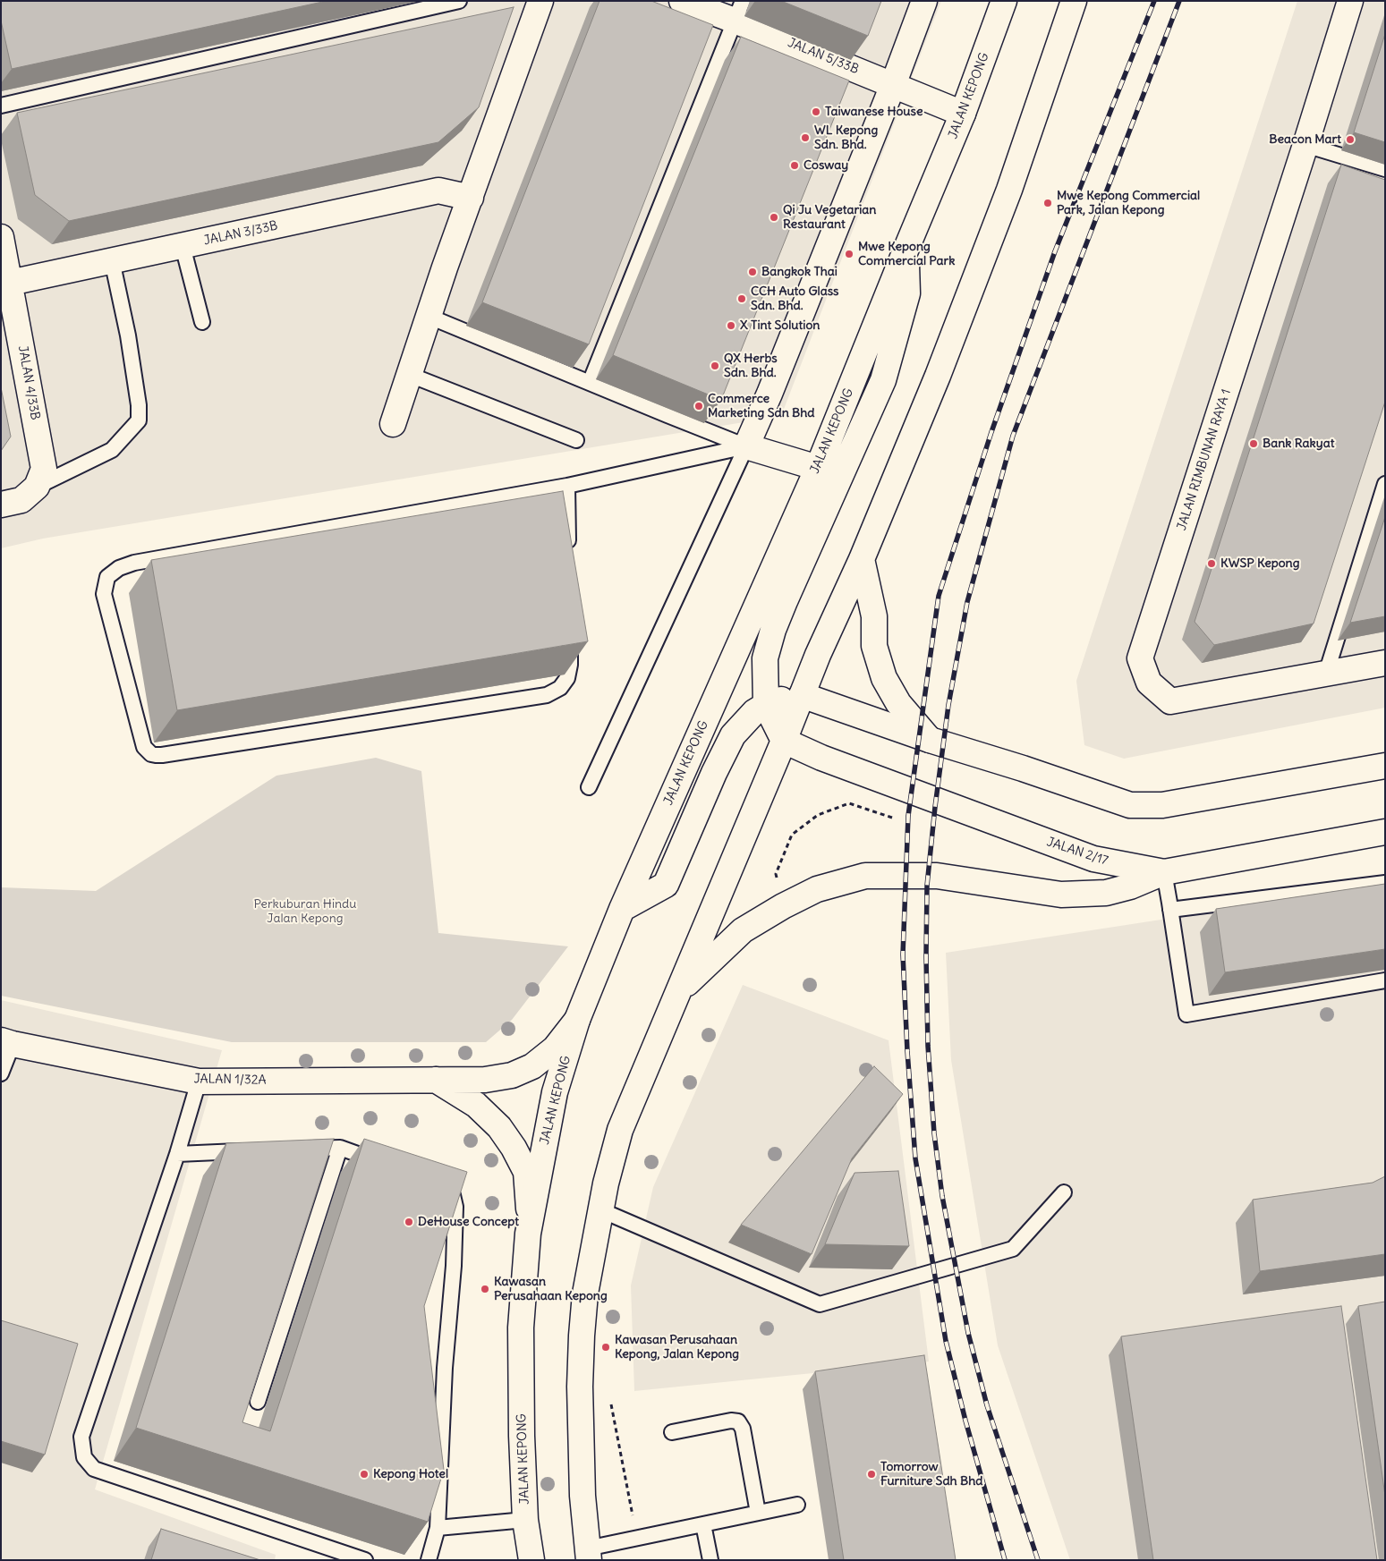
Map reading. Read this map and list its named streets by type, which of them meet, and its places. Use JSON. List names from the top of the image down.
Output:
{
  "streets": {
    "street": [
      "JALAN 5/33B",
      "JALAN KEPONG",
      "JALAN 3/33B",
      "JALAN 4/33B",
      "JALAN RIMBUNAN RAYA 1",
      "JALAN 2/17",
      "JALAN 1/32A"
    ]
  },
  "crossings": [
    ["JALAN 5/33B", "JALAN KEPONG"],
    ["JALAN KEPONG", "JALAN 1/32A"],
    ["JALAN 3/33B", "JALAN 4/33B"]
  ],
  "parks": ["Perkuburan Hindu Jalan Kepong"],
  "places": [
    "Taiwanese House",
    "WL Kepong Sdn. Bhd.",
    "Beacon Mart",
    "Cosway",
    "Mwe Kepong Commercial Park, Jalan Kepong",
    "Qi Ju Vegetarian Restaurant",
    "Mwe Kepong Commercial Park",
    "Bangkok Thai",
    "CCH Auto Glass Sdn. Bhd.",
    "X Tint Solution",
    "QX Herbs Sdn. Bhd.",
    "Commerce Marketing Sdn Bhd",
    "Bank Rakyat",
    "KWSP Kepong",
    "DeHouse Concept",
    "Kawasan Perusahaan Kepong",
    "Kawasan Perusahaan Kepong, Jalan Kepong",
    "Kepong Hotel",
    "Tomorrow Furniture Sdh Bhd"
  ]
}
